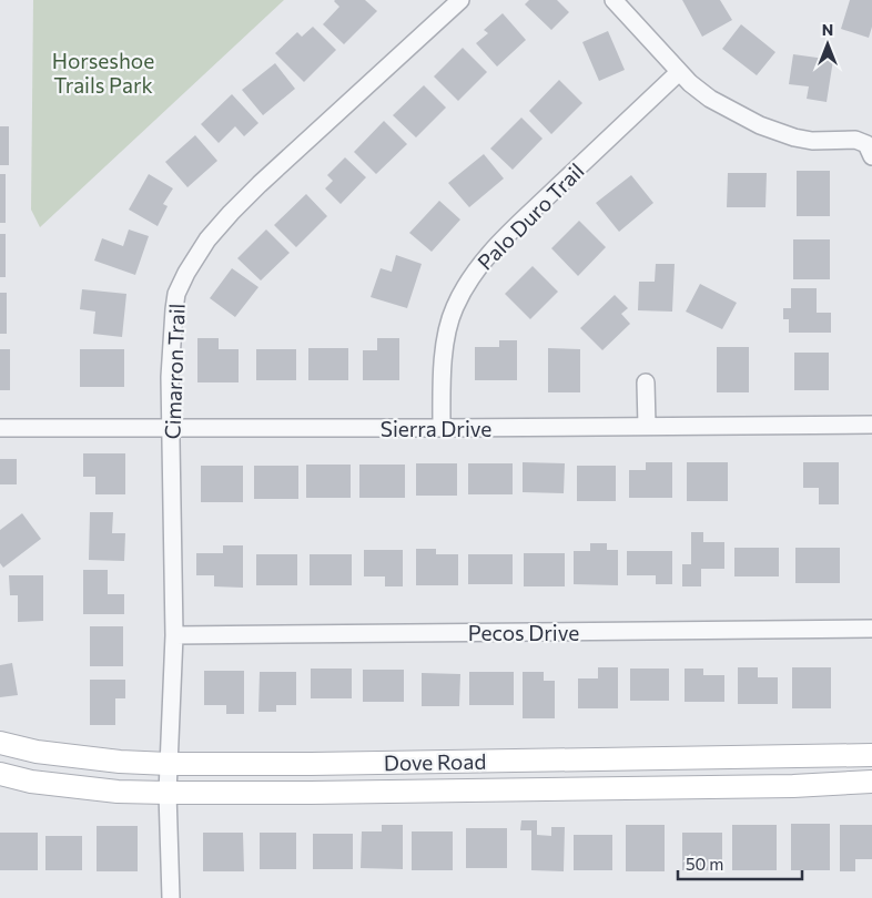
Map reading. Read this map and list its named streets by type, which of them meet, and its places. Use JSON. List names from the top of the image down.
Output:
{
  "streets": {
    "main road": ["Dove Road"],
    "street": [
      "Palo Duro Trail",
      "Cimarron Trail",
      "Sierra Drive",
      "Pecos Drive"
    ]
  },
  "crossings": [
    ["Palo Duro Trail", "Sierra Drive"],
    ["Cimarron Trail", "Sierra Drive"],
    ["Cimarron Trail", "Pecos Drive"],
    ["Cimarron Trail", "Dove Road"]
  ],
  "parks": ["Horseshoe Trails Park"],
  "scale_bar": "50 m",
  "north": "top"
}
